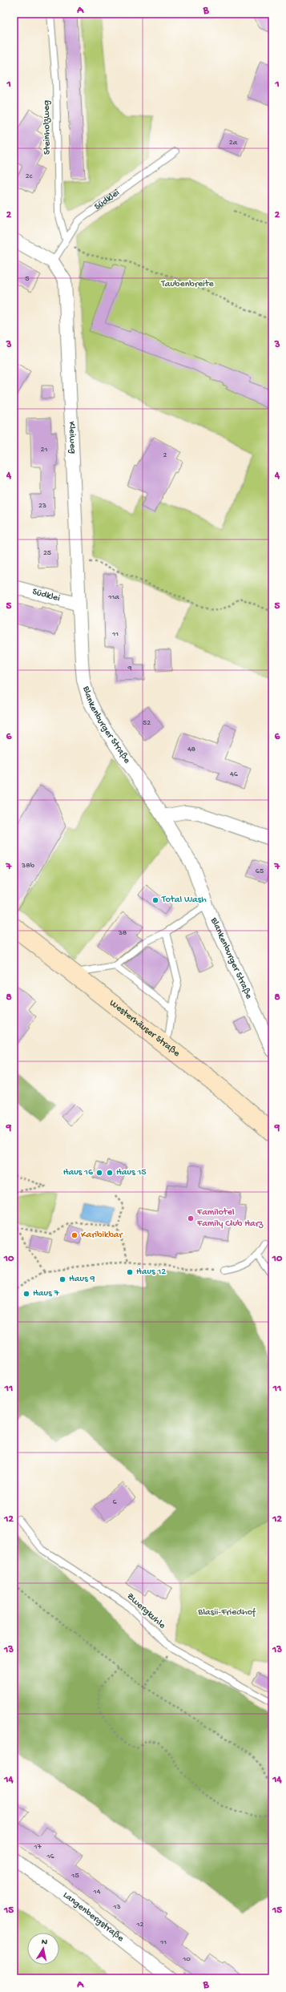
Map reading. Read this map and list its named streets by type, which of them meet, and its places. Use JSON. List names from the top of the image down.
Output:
{
  "streets": {
    "main road": ["Westerhäuser Straße"],
    "street": [
      "Südklei",
      "Kleiweg",
      "Blankenburger Straße",
      "Langenbergstraße"
    ],
    "lane": ["Steinholzweg", "Zwergkuhle"]
  },
  "crossings": [
    ["Steinholzweg", "Südklei"],
    ["Südklei", "Kleiweg"],
    ["Kleiweg", "Blankenburger Straße"]
  ],
  "parks": ["Taubenbreite", "Blasii-Friedhof"],
  "places": [
    "Total Wash",
    "Haus 16",
    "Haus 15",
    "Familotel Family Club Harz",
    "Karibikbar",
    "Haus 12",
    "Haus 9",
    "Haus 7"
  ],
  "house_numbers": [
    "2a",
    "2c",
    "5",
    "21",
    "2",
    "23",
    "25",
    "11a",
    "11",
    "9",
    "52",
    "48",
    "46",
    "38b",
    "65",
    "38",
    "6",
    "17",
    "16",
    "15",
    "14",
    "13",
    "12",
    "11",
    "10"
  ],
  "north": "top",
  "grid": {
    "columns": ["A", "B"],
    "rows": [
      "1",
      "2",
      "3",
      "4",
      "5",
      "6",
      "7",
      "8",
      "9",
      "10",
      "11",
      "12",
      "13",
      "14",
      "15"
    ]
  }
}
